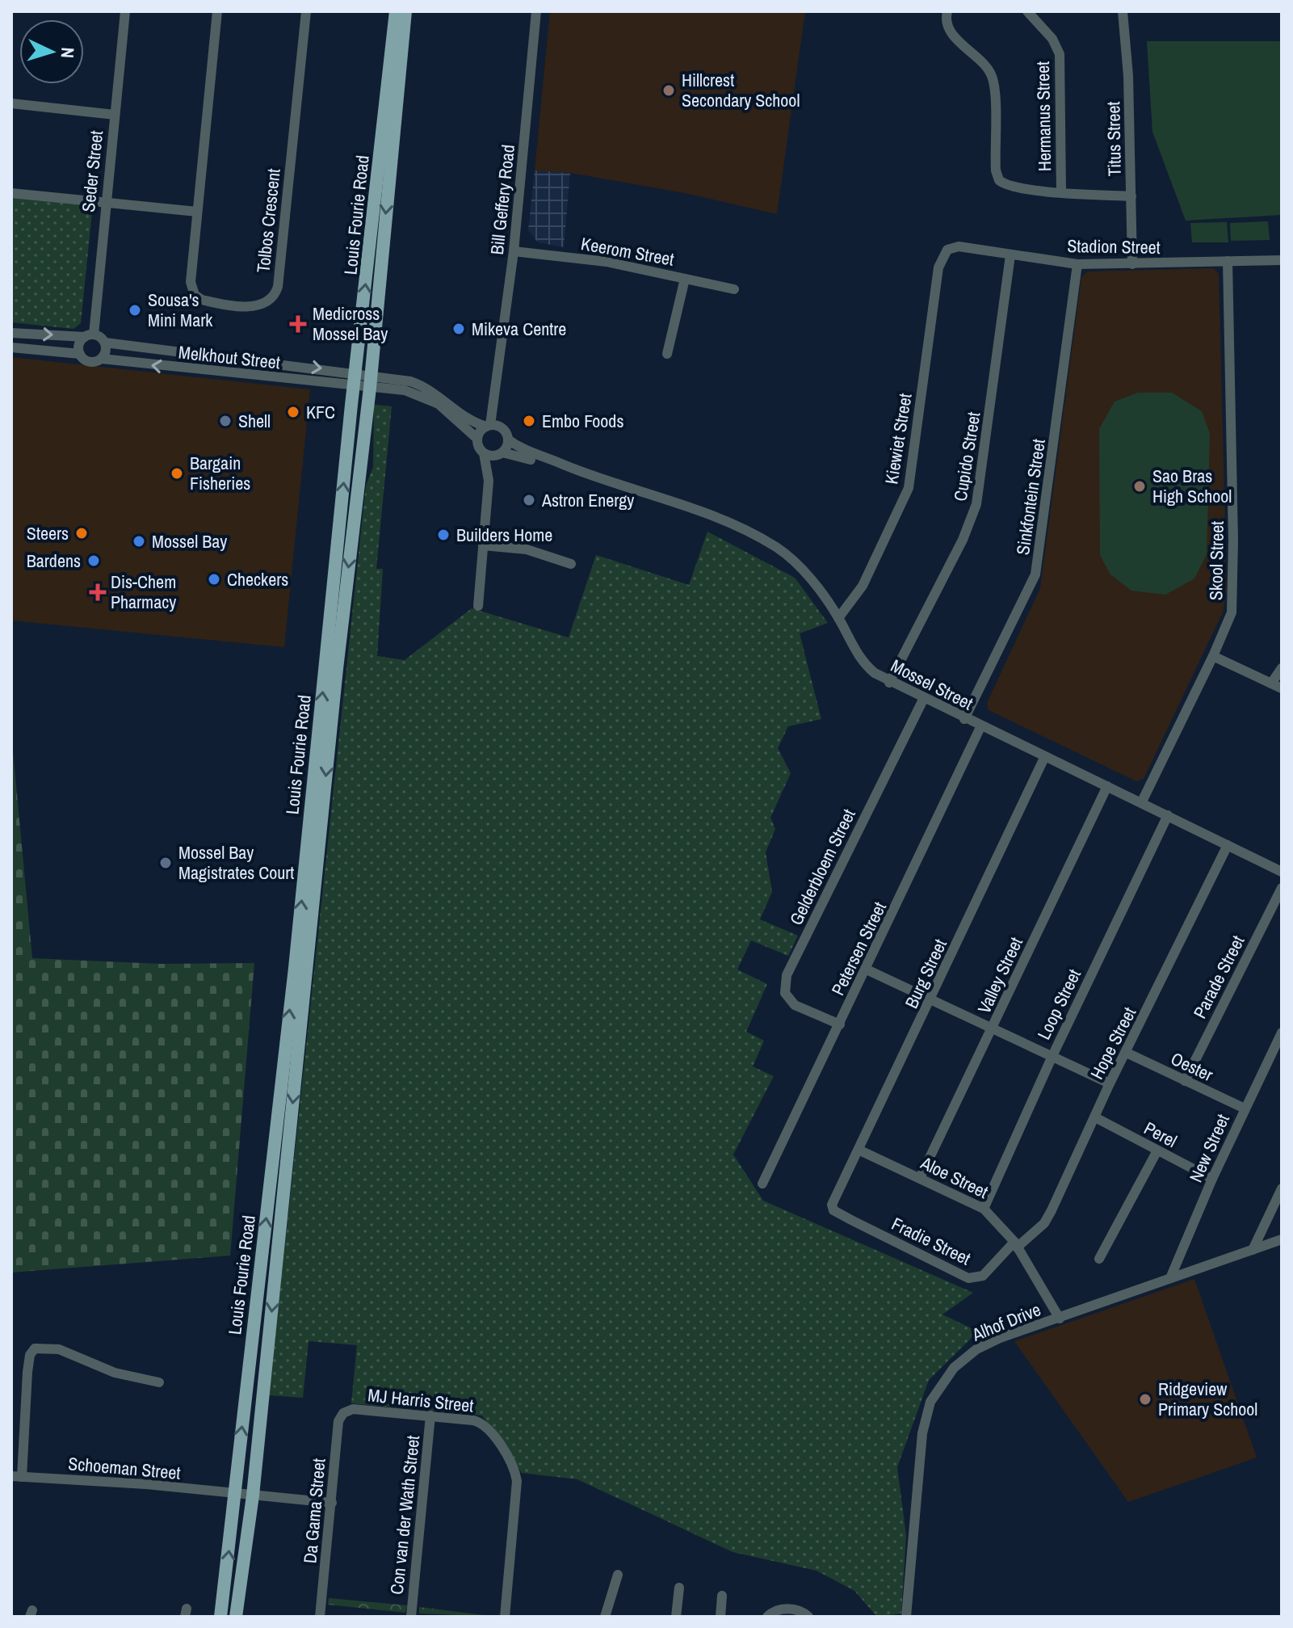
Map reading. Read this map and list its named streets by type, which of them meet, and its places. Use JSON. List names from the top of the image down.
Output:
{
  "streets": {
    "main road": ["Louis Fourie Road"],
    "street": [
      "Hermanus Street",
      "Titus Street",
      "Seder Street",
      "Bill Geffery Road",
      "Tolbos Crescent",
      "Stadion Street",
      "Keerom Street",
      "Melkhout Street",
      "Kiewiet Street",
      "Cupido Street",
      "Sinkfontein Street",
      "Skool Street",
      "Mossel Street",
      "Gelderbloem Street",
      "Petersen Street",
      "Burg Street",
      "Valley Street",
      "Parade Street",
      "Loop Street",
      "Hope Street",
      "Oester",
      "Perel",
      "New Street",
      "Aloe Street",
      "Fradie Street",
      "Alhof Drive",
      "MJ Harris Street",
      "Schoeman Street",
      "Da Gama Street",
      "Con van der Wath Street"
    ]
  },
  "crossings": [
    ["Titus Street", "Stadion Street"],
    ["Seder Street", "Melkhout Street"],
    ["Bill Geffery Road", "Keerom Street"],
    ["Louis Fourie Road", "Melkhout Street"],
    ["Louis Fourie Road", "Schoeman Street"],
    ["Stadion Street", "Kiewiet Street"],
    ["Stadion Street", "Cupido Street"],
    ["Stadion Street", "Sinkfontein Street"],
    ["Stadion Street", "Skool Street"],
    ["Kiewiet Street", "Mossel Street"],
    ["Cupido Street", "Mossel Street"],
    ["Sinkfontein Street", "Mossel Street"],
    ["Skool Street", "Mossel Street"],
    ["Mossel Street", "Gelderbloem Street"],
    ["Mossel Street", "Petersen Street"],
    ["Mossel Street", "Burg Street"],
    ["Mossel Street", "Valley Street"],
    ["Mossel Street", "Loop Street"],
    ["Mossel Street", "Hope Street"],
    ["Gelderbloem Street", "Petersen Street"],
    ["Burg Street", "Aloe Street"],
    ["Burg Street", "Fradie Street"],
    ["Valley Street", "Aloe Street"],
    ["Parade Street", "Oester"],
    ["Loop Street", "Aloe Street"],
    ["Hope Street", "Oester"],
    ["Hope Street", "Perel"],
    ["Hope Street", "Aloe Street"],
    ["Hope Street", "Fradie Street"],
    ["Oester", "New Street"],
    ["Perel", "New Street"],
    ["New Street", "Alhof Drive"],
    ["Aloe Street", "Fradie Street"],
    ["Aloe Street", "Alhof Drive"],
    ["MJ Harris Street", "Da Gama Street"],
    ["MJ Harris Street", "Con van der Wath Street"],
    ["Schoeman Street", "Da Gama Street"]
  ],
  "places": {
    "other": [
      "Hillcrest Secondary School",
      "Sousa's Mini Mark",
      "Mikeva Centre",
      "KFC",
      "Shell",
      "Embo Foods",
      "Bargain Fisheries",
      "Sao Bras High School",
      "Astron Energy",
      "Steers",
      "Builders Home",
      "Mossel Bay",
      "Bardens",
      "Checkers",
      "Mossel Bay Magistrates Court",
      "Ridgeview Primary School"
    ],
    "health": ["Medicross Mossel Bay", "Dis-Chem Pharmacy"]
  },
  "north": "right"
}
